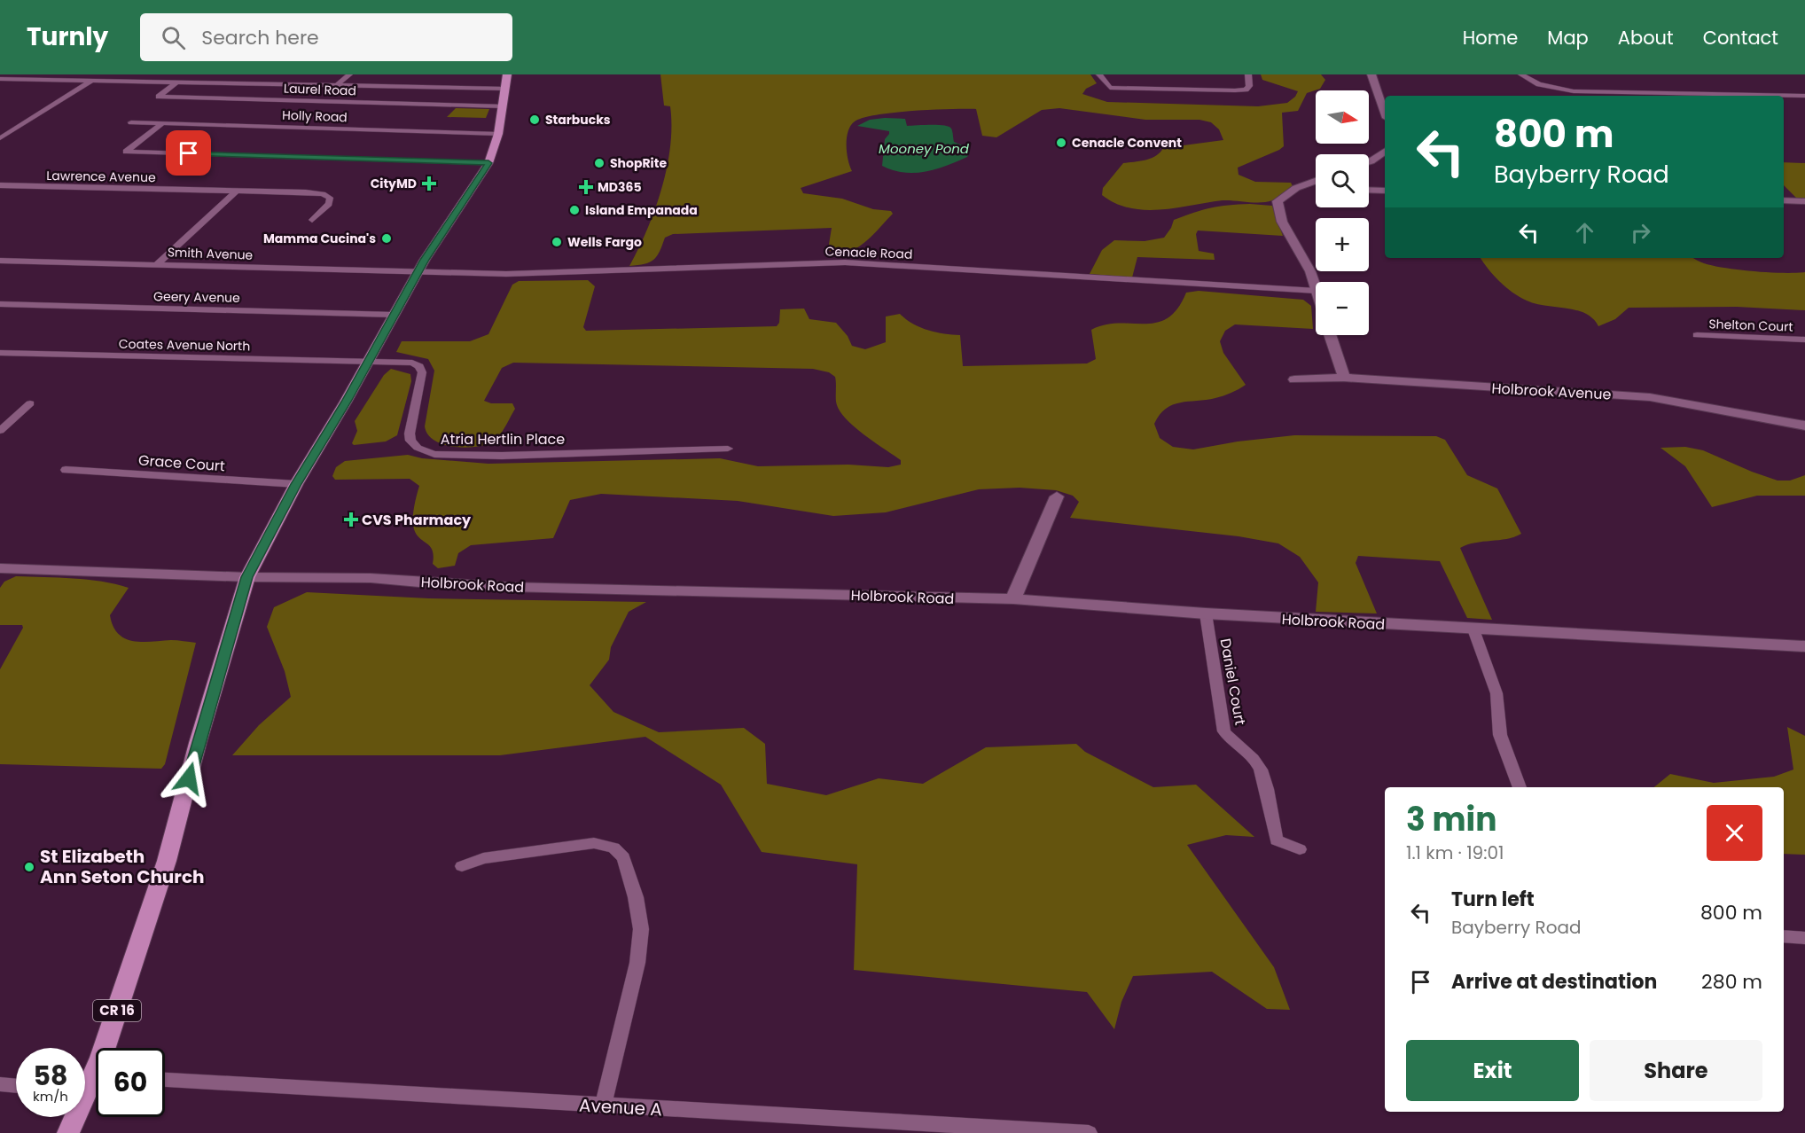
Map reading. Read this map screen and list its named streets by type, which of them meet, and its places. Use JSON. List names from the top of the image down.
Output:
{
  "streets": {
    "main road": ["CR 16"],
    "street": [
      "Laurel Road",
      "Holly Road",
      "Lawrence Avenue",
      "Cenacle Road",
      "Smith Avenue",
      "Geery Avenue",
      "Shelton Court",
      "Coates Avenue North",
      "Holbrook Avenue",
      "Atria Hertlin Place",
      "Grace Court",
      "Holbrook Road",
      "Daniel Court",
      "Avenue A"
    ]
  },
  "crossings": [
    ["Laurel Road", "CR 16"],
    ["Holly Road", "CR 16"],
    ["Cenacle Road", "Smith Avenue"],
    ["Cenacle Road", "CR 16"],
    ["Smith Avenue", "CR 16"],
    ["Geery Avenue", "CR 16"],
    ["Coates Avenue North", "Atria Hertlin Place"],
    ["Coates Avenue North", "CR 16"],
    ["Atria Hertlin Place", "CR 16"],
    ["Grace Court", "CR 16"],
    ["Holbrook Road", "Daniel Court"],
    ["Holbrook Road", "CR 16"]
  ],
  "water": ["Mooney Pond"],
  "places": {
    "other": [
      "Starbucks",
      "Cenacle Convent",
      "ShopRite",
      "Island Empanada",
      "Mamma Cucina's",
      "Wells Fargo",
      "St Elizabeth Ann Seton Church"
    ],
    "health": ["CityMD", "MD365", "CVS Pharmacy"]
  },
  "north": "right",
  "page": {
    "header": "Turnly",
    "search": "Search here",
    "nav": [
      "Home",
      "Map",
      "About",
      "Contact"
    ],
    "map_buttons": ["+", "−"],
    "turn": ["800 m", "Bayberry Road"],
    "heading": ["3 min", "1.1 km · 19:01"],
    "list": [
      {
        "name": "Turn left",
        "note": "Bayberry Road",
        "value": "800 m"
      },
      {
        "name": "Arrive at destination",
        "value": "280 m"
      }
    ],
    "buttons": ["Exit", "Share"],
    "speed": "58 km/h",
    "limit": "60"
  }
}
